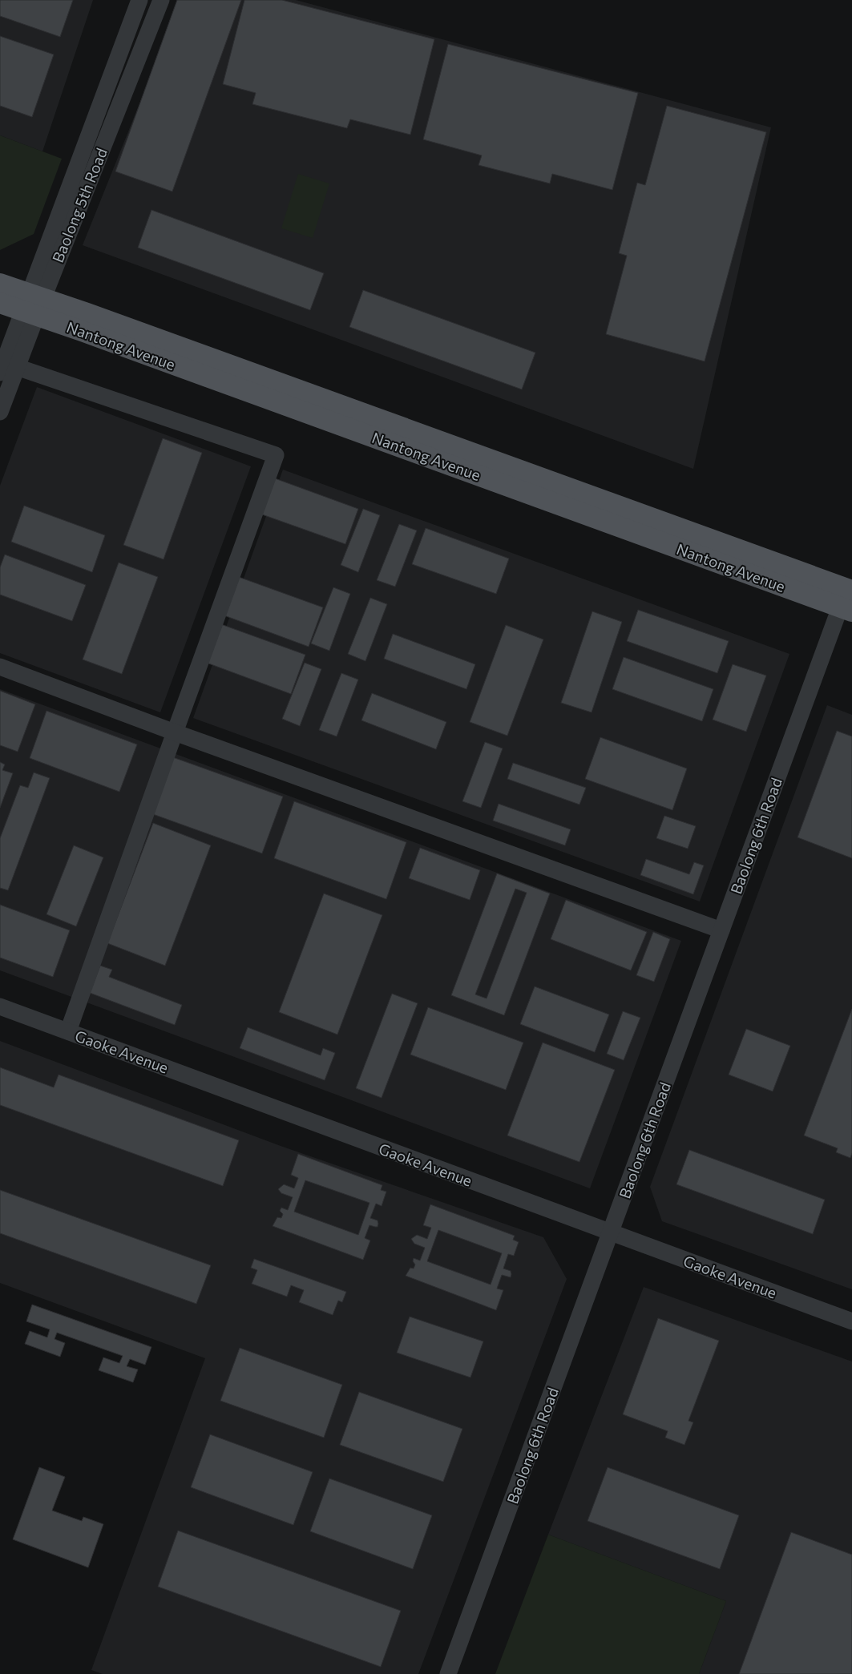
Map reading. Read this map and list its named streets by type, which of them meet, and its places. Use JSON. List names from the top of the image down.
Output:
{
  "streets": {
    "main road": ["Nantong Avenue"],
    "street": ["Baolong 5th Road", "Baolong 6th Road", "Gaoke Avenue"]
  },
  "crossings": [
    ["Baolong 5th Road", "Nantong Avenue"],
    ["Nantong Avenue", "Baolong 6th Road"],
    ["Baolong 6th Road", "Gaoke Avenue"]
  ]
}
